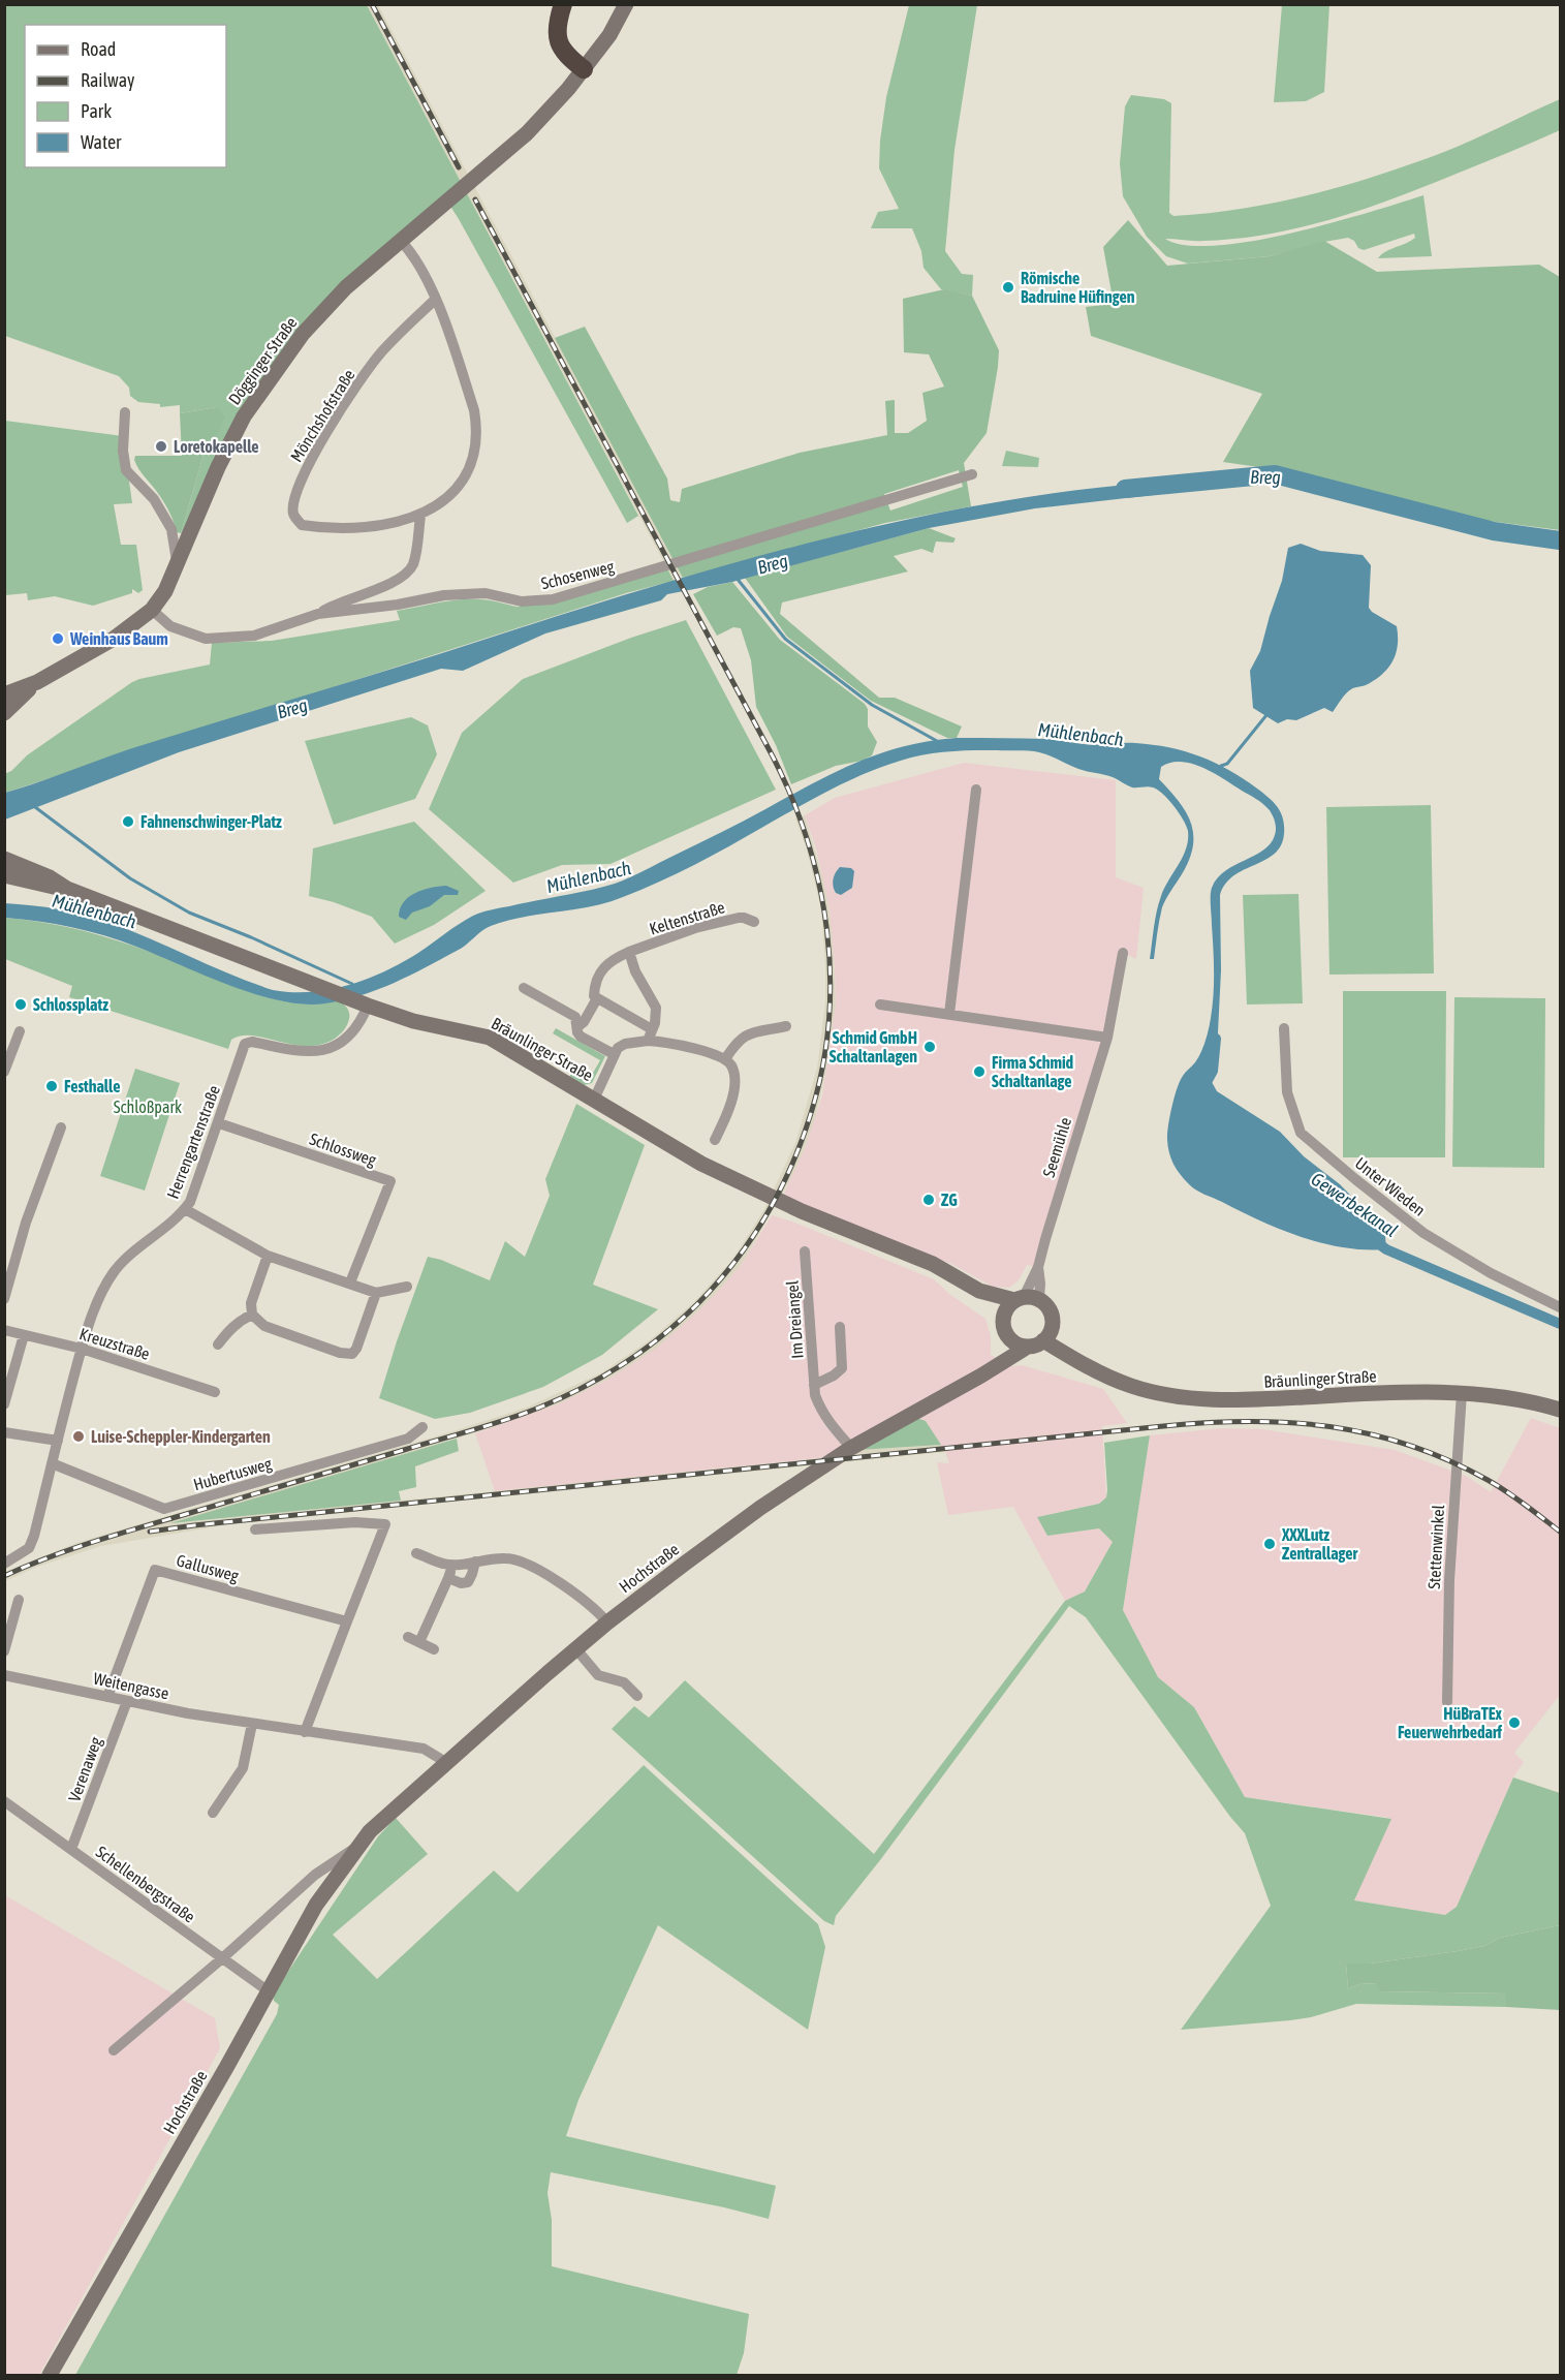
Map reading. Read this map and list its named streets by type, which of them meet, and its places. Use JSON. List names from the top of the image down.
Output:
{
  "streets": {
    "main road": ["Dögginger Straße", "Bräunlinger Straße", "Hochstraße"],
    "street": [
      "Mönchshofstraße",
      "Schosenweg",
      "Keltenstraße",
      "Herrengartenstraße",
      "Seemühle",
      "Schlossweg",
      "Unter Wieden",
      "Im Dreiangel",
      "Kreuzstraße",
      "Hubertusweg",
      "Stettenwinkel",
      "Gallusweg",
      "Weitengasse",
      "Verenaweg",
      "Schellenbergstraße"
    ]
  },
  "crossings": [
    ["Dögginger Straße", "Mönchshofstraße"],
    ["Dögginger Straße", "Schosenweg"],
    ["Bräunlinger Straße", "Herrengartenstraße"],
    ["Bräunlinger Straße", "Seemühle"],
    ["Bräunlinger Straße", "Stettenwinkel"],
    ["Bräunlinger Straße", "Hochstraße"],
    ["Herrengartenstraße", "Schlossweg"],
    ["Herrengartenstraße", "Kreuzstraße"],
    ["Herrengartenstraße", "Hubertusweg"],
    ["Seemühle", "Hochstraße"],
    ["Im Dreiangel", "Hochstraße"],
    ["Gallusweg", "Weitengasse"],
    ["Hochstraße", "Weitengasse"],
    ["Hochstraße", "Schellenbergstraße"],
    ["Weitengasse", "Verenaweg"],
    ["Verenaweg", "Schellenbergstraße"]
  ],
  "water": ["Breg", "Mühlenbach", "Gewerbekanal"],
  "parks": ["Schloßpark"],
  "places": [
    "Römische Badruine Hüfingen",
    "Loretokapelle",
    "Weinhaus Baum",
    "Fahnenschwinger-Platz",
    "Schlossplatz",
    "Schmid GmbH Schaltanlagen",
    "Firma Schmid Schaltanlage",
    "Festhalle",
    "ZG",
    "Luise-Scheppler-Kindergarten",
    "XXXLutz Zentrallager",
    "HüBraTEx Feuerwehrbedarf"
  ],
  "legend": [
    "Road",
    "Railway",
    "Park",
    "Water"
  ]
}
